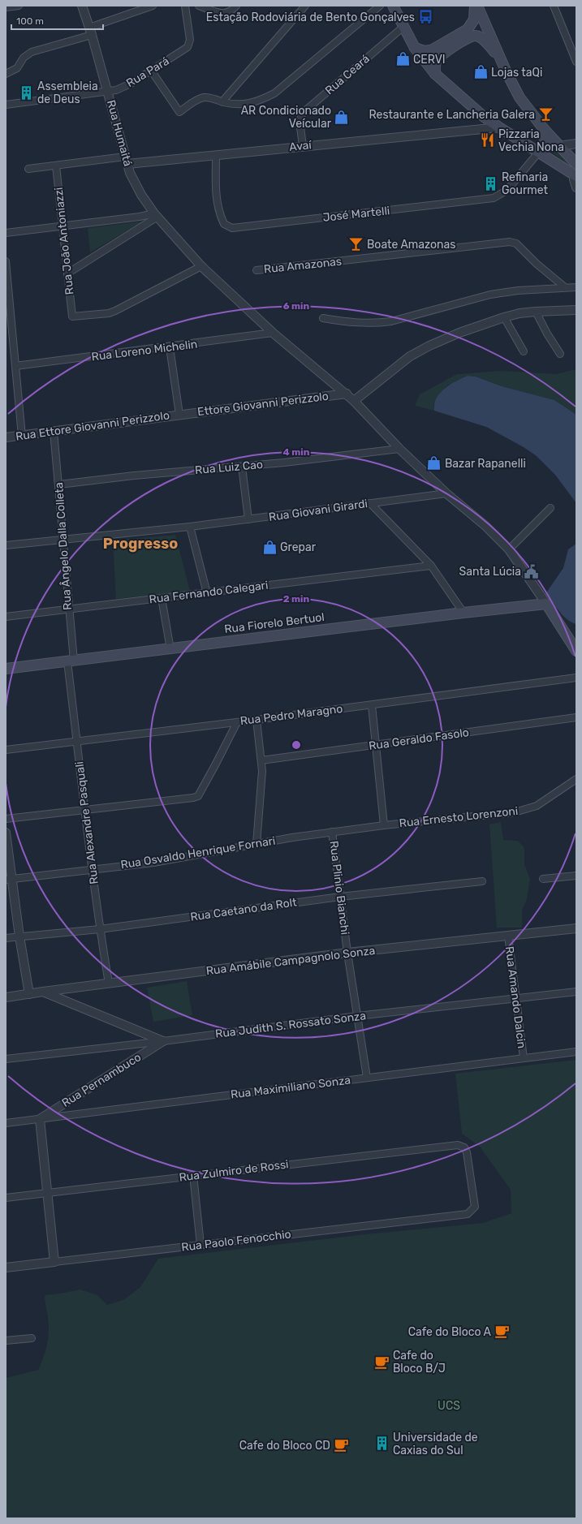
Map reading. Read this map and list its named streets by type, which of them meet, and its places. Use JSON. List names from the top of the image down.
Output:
{
  "streets": {
    "main road": ["Rua Fiorelo Bertuol"],
    "street": [
      "Rua Pará",
      "Rua Ceará",
      "Rua Humaitá",
      "Avaí",
      "José Martelli",
      "Rua João Antoniazzi",
      "Rua Amazonas",
      "Rua Loreno Michelin",
      "Ettore Giovanni Perizzolo",
      "Rua Ettore Giovanni Perizzolo",
      "Rua Luiz Cao",
      "Rua Giovani Girardi",
      "Rua Ângelo Dalla Colleta",
      "Rua Fernando Calegari",
      "Rua Pedro Maragno",
      "Rua Geraldo Fasolo",
      "Rua Ernesto Lorenzoni",
      "Rua Alexandre Pasquali",
      "Rua Osvaldo Henrique Fornari",
      "Rua Plinio Bianchi",
      "Rua Caetano da Rolt",
      "Rua Amábile Campagnolo Sonza",
      "Rua Amando Dalcin",
      "Rua Judith S. Rossato Sonza",
      "Rua Pernambuco",
      "Rua Maximiliano Sonza",
      "Rua Zulmiro de Rossi",
      "Rua Paolo Fenocchio"
    ]
  },
  "crossings": [
    ["Rua Pará", "Rua Humaitá"],
    ["Rua Ceará", "Avaí"],
    ["Rua Humaitá", "Avaí"],
    ["Rua Humaitá", "Rua João Antoniazzi"],
    ["Rua Humaitá", "Rua Loreno Michelin"],
    ["Rua Humaitá", "Ettore Giovanni Perizzolo"],
    ["Rua Humaitá", "Rua Luiz Cao"],
    ["Rua Humaitá", "Rua Giovani Girardi"],
    ["Rua Humaitá", "Rua Fiorelo Bertuol"],
    ["Avaí", "José Martelli"],
    ["Ettore Giovanni Perizzolo", "Rua Ettore Giovanni Perizzolo"],
    ["Rua Ettore Giovanni Perizzolo", "Rua Ângelo Dalla Colleta"],
    ["Rua Luiz Cao", "Rua Ângelo Dalla Colleta"],
    ["Rua Giovani Girardi", "Rua Ângelo Dalla Colleta"],
    ["Rua Ângelo Dalla Colleta", "Rua Fernando Calegari"],
    ["Rua Ângelo Dalla Colleta", "Rua Fiorelo Bertuol"],
    ["Rua Ângelo Dalla Colleta", "Rua Alexandre Pasquali"],
    ["Rua Fiorelo Bertuol", "Rua Alexandre Pasquali"],
    ["Rua Pedro Maragno", "Rua Alexandre Pasquali"],
    ["Rua Ernesto Lorenzoni", "Rua Osvaldo Henrique Fornari"],
    ["Rua Ernesto Lorenzoni", "Rua Plinio Bianchi"],
    ["Rua Alexandre Pasquali", "Rua Osvaldo Henrique Fornari"],
    ["Rua Alexandre Pasquali", "Rua Caetano da Rolt"],
    ["Rua Alexandre Pasquali", "Rua Amábile Campagnolo Sonza"],
    ["Rua Osvaldo Henrique Fornari", "Rua Plinio Bianchi"],
    ["Rua Plinio Bianchi", "Rua Caetano da Rolt"],
    ["Rua Plinio Bianchi", "Rua Amábile Campagnolo Sonza"],
    ["Rua Plinio Bianchi", "Rua Judith S. Rossato Sonza"],
    ["Rua Plinio Bianchi", "Rua Maximiliano Sonza"],
    ["Rua Amábile Campagnolo Sonza", "Rua Amando Dalcin"],
    ["Rua Amando Dalcin", "Rua Judith S. Rossato Sonza"],
    ["Rua Amando Dalcin", "Rua Maximiliano Sonza"],
    ["Rua Judith S. Rossato Sonza", "Rua Pernambuco"],
    ["Rua Pernambuco", "Rua Maximiliano Sonza"],
    ["Rua Zulmiro de Rossi", "Rua Paolo Fenocchio"]
  ],
  "districts": ["Progresso"],
  "parks": ["UCS"],
  "places": {
    "bus stop": ["Estação Rodoviária de Bento Gonçalves"],
    "shop": [
      "CERVI",
      "Lojas taQi",
      "AR Condicionado Veícular",
      "Bazar Rapanelli",
      "Grepar"
    ],
    "building": ["Assembleia de Deus", "Refinaria Gourmet", "Universidade de Caxias do Sul"],
    "bar": ["Restaurante e Lancheria Galera", "Boate Amazonas"],
    "restaurant": ["Pizzaria Vechia Nona"],
    "public building": ["Santa Lúcia"],
    "cafe": ["Cafe do Bloco A", "Cafe do Bloco B/J", "Cafe do Bloco CD"]
  },
  "scale_bar": "100 m",
  "rings": ["6 min", "4 min", "2 min"]
}
